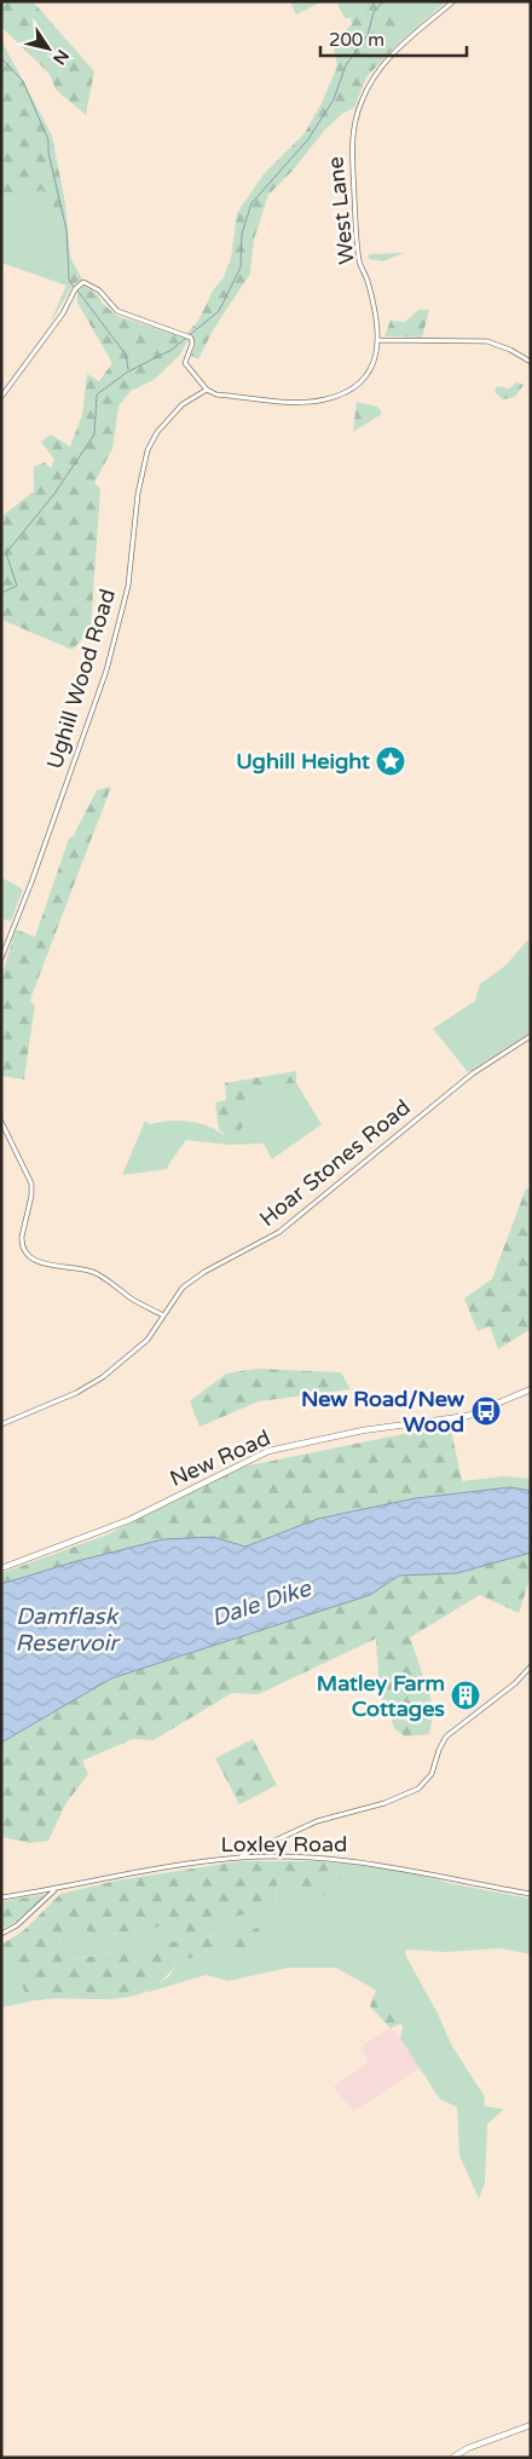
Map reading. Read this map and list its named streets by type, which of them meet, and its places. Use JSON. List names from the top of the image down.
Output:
{
  "streets": {
    "street": [
      "West Lane",
      "Ughill Wood Road",
      "Hoar Stones Road",
      "New Road",
      "Loxley Road"
    ]
  },
  "water": ["Dale Dike", "Damflask Reservoir"],
  "places": {
    "place": ["Ughill Height"],
    "bus stop": ["New Road/New Wood"],
    "building": ["Matley Farm Cottages"]
  },
  "scale_bar": "200 m",
  "north": "bottom right"
}
